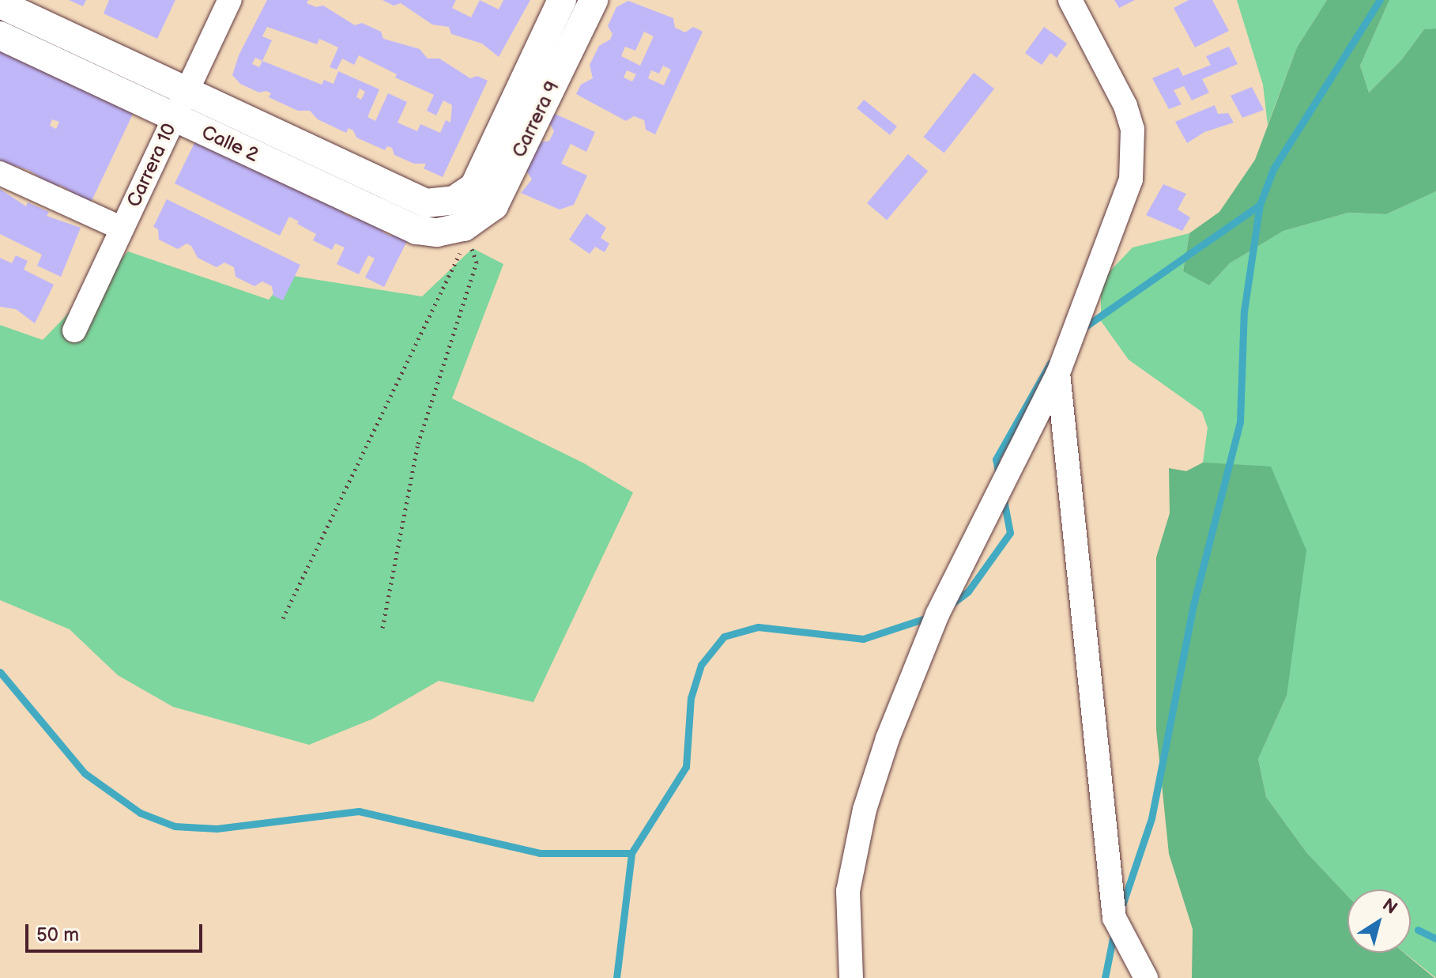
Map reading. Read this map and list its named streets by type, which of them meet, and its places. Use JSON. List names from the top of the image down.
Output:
{
  "streets": {
    "street": ["Carrera 9", "Calle 2", "Carrera 10"]
  },
  "crossings": [
    ["Carrera 9", "Calle 2"],
    ["Calle 2", "Carrera 10"]
  ],
  "scale_bar": "50 m",
  "north": "top right"
}
